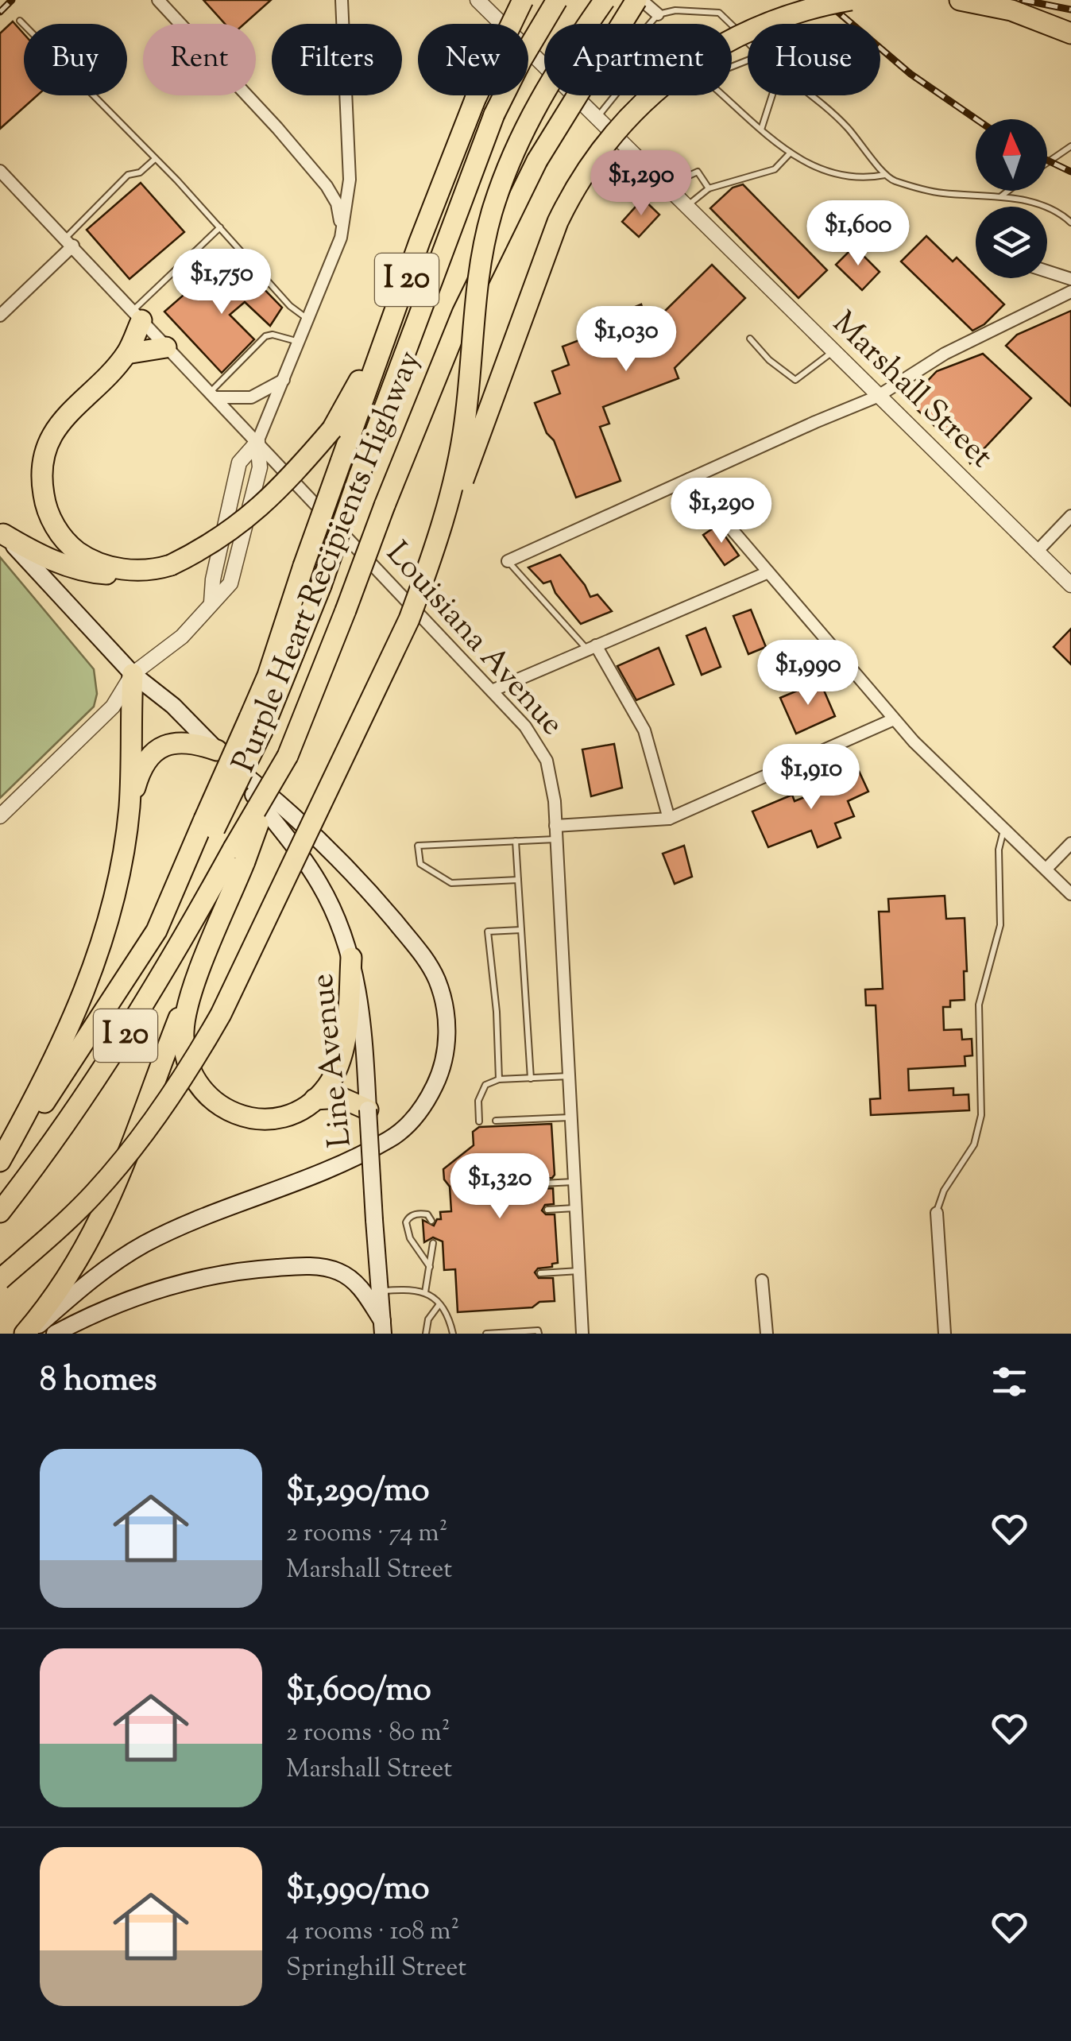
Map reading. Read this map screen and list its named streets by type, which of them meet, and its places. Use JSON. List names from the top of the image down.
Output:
{
  "streets": {
    "highway": ["I 20", "Purple Heart Recipients Highway"],
    "main road": ["Line Avenue"],
    "street": ["Marshall Street", "Louisiana Avenue"]
  },
  "crossings": [
    ["I 20", "Purple Heart Recipients Highway"]
  ],
  "north": "top",
  "page": {
    "chip": [
      "Buy",
      "Rent",
      "Filters",
      "New",
      "Apartment",
      "House"
    ],
    "price": [
      "$1,290",
      "$1,600",
      "$1,750",
      "$1,030",
      "$1,290",
      "$1,990",
      "$1,910",
      "$1,320"
    ],
    "heading": "8 homes",
    "list": [
      {
        "name": "$1,290/mo",
        "note": "2 rooms · 74 m² · Marshall Street"
      },
      {
        "name": "$1,600/mo",
        "note": "2 rooms · 80 m² · Marshall Street"
      },
      {
        "name": "$1,990/mo",
        "note": "4 rooms · 108 m² · Springhill Street"
      }
    ]
  }
}
